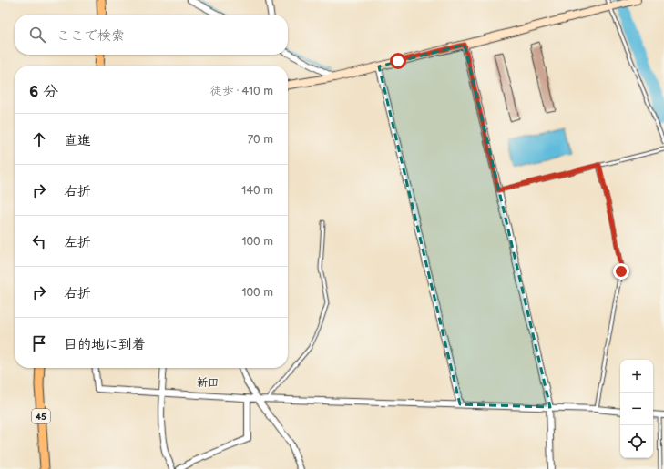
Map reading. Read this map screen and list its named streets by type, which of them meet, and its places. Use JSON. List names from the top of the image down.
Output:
{
  "streets": {
    "main road": ["45"]
  },
  "districts": ["新田"],
  "page": {
    "search": "ここで検索",
    "heading": ["6 分", "徒歩 · 410 m"],
    "list": [
      ["直進", "70 m"],
      ["右折", "140 m"],
      ["左折", "100 m"],
      ["右折", "100 m"],
      "目的地に到着"
    ],
    "map_buttons": ["+", "−"]
  }
}
